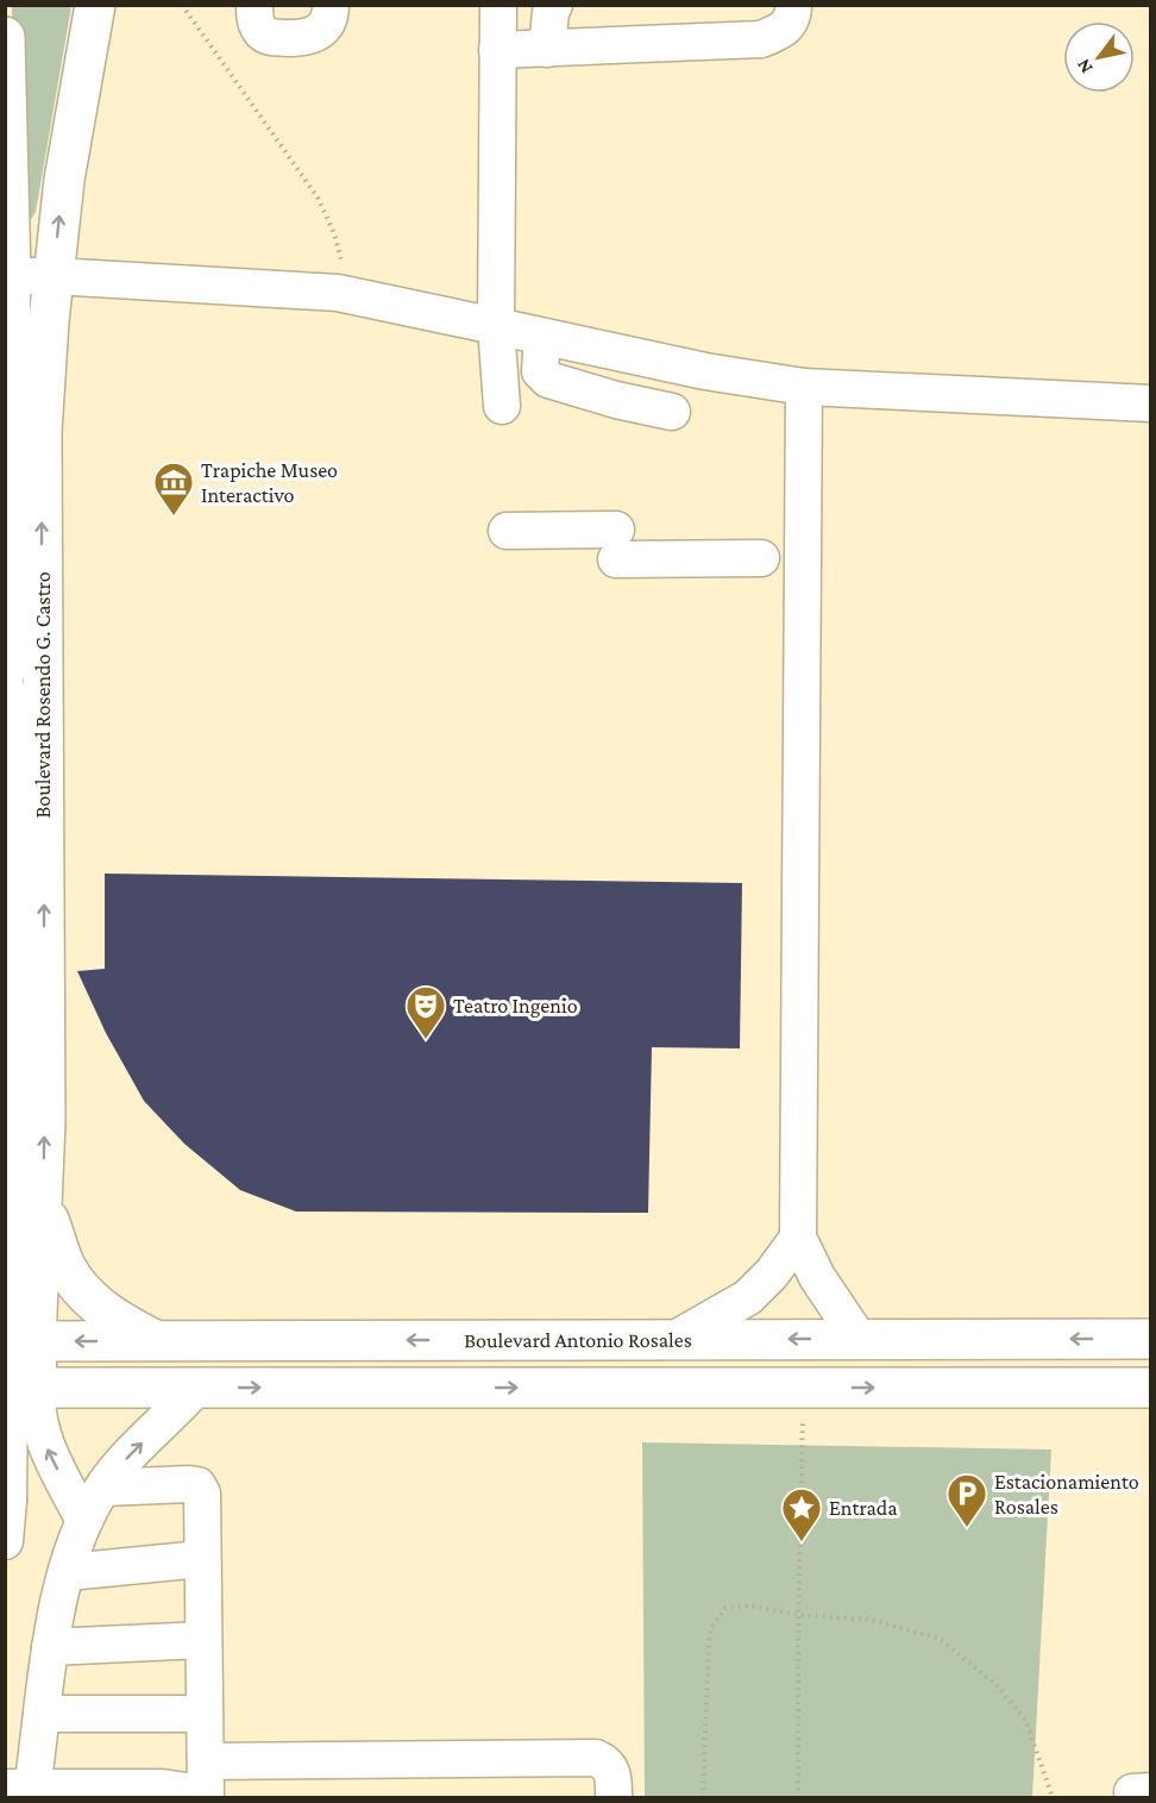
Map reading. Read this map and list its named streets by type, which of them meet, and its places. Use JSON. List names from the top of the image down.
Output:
{
  "streets": {
    "main road": ["Boulevard Rosendo G. Castro", "Boulevard Antonio Rosales"]
  },
  "crossings": [
    ["Boulevard Rosendo G. Castro", "Boulevard Antonio Rosales"]
  ],
  "places": {
    "museum": ["Trapiche Museo Interactivo"],
    "theatre": ["Teatro Ingenio"],
    "parking": ["Estacionamiento Rosales"],
    "place": ["Entrada"]
  },
  "north": "bottom left"
}
